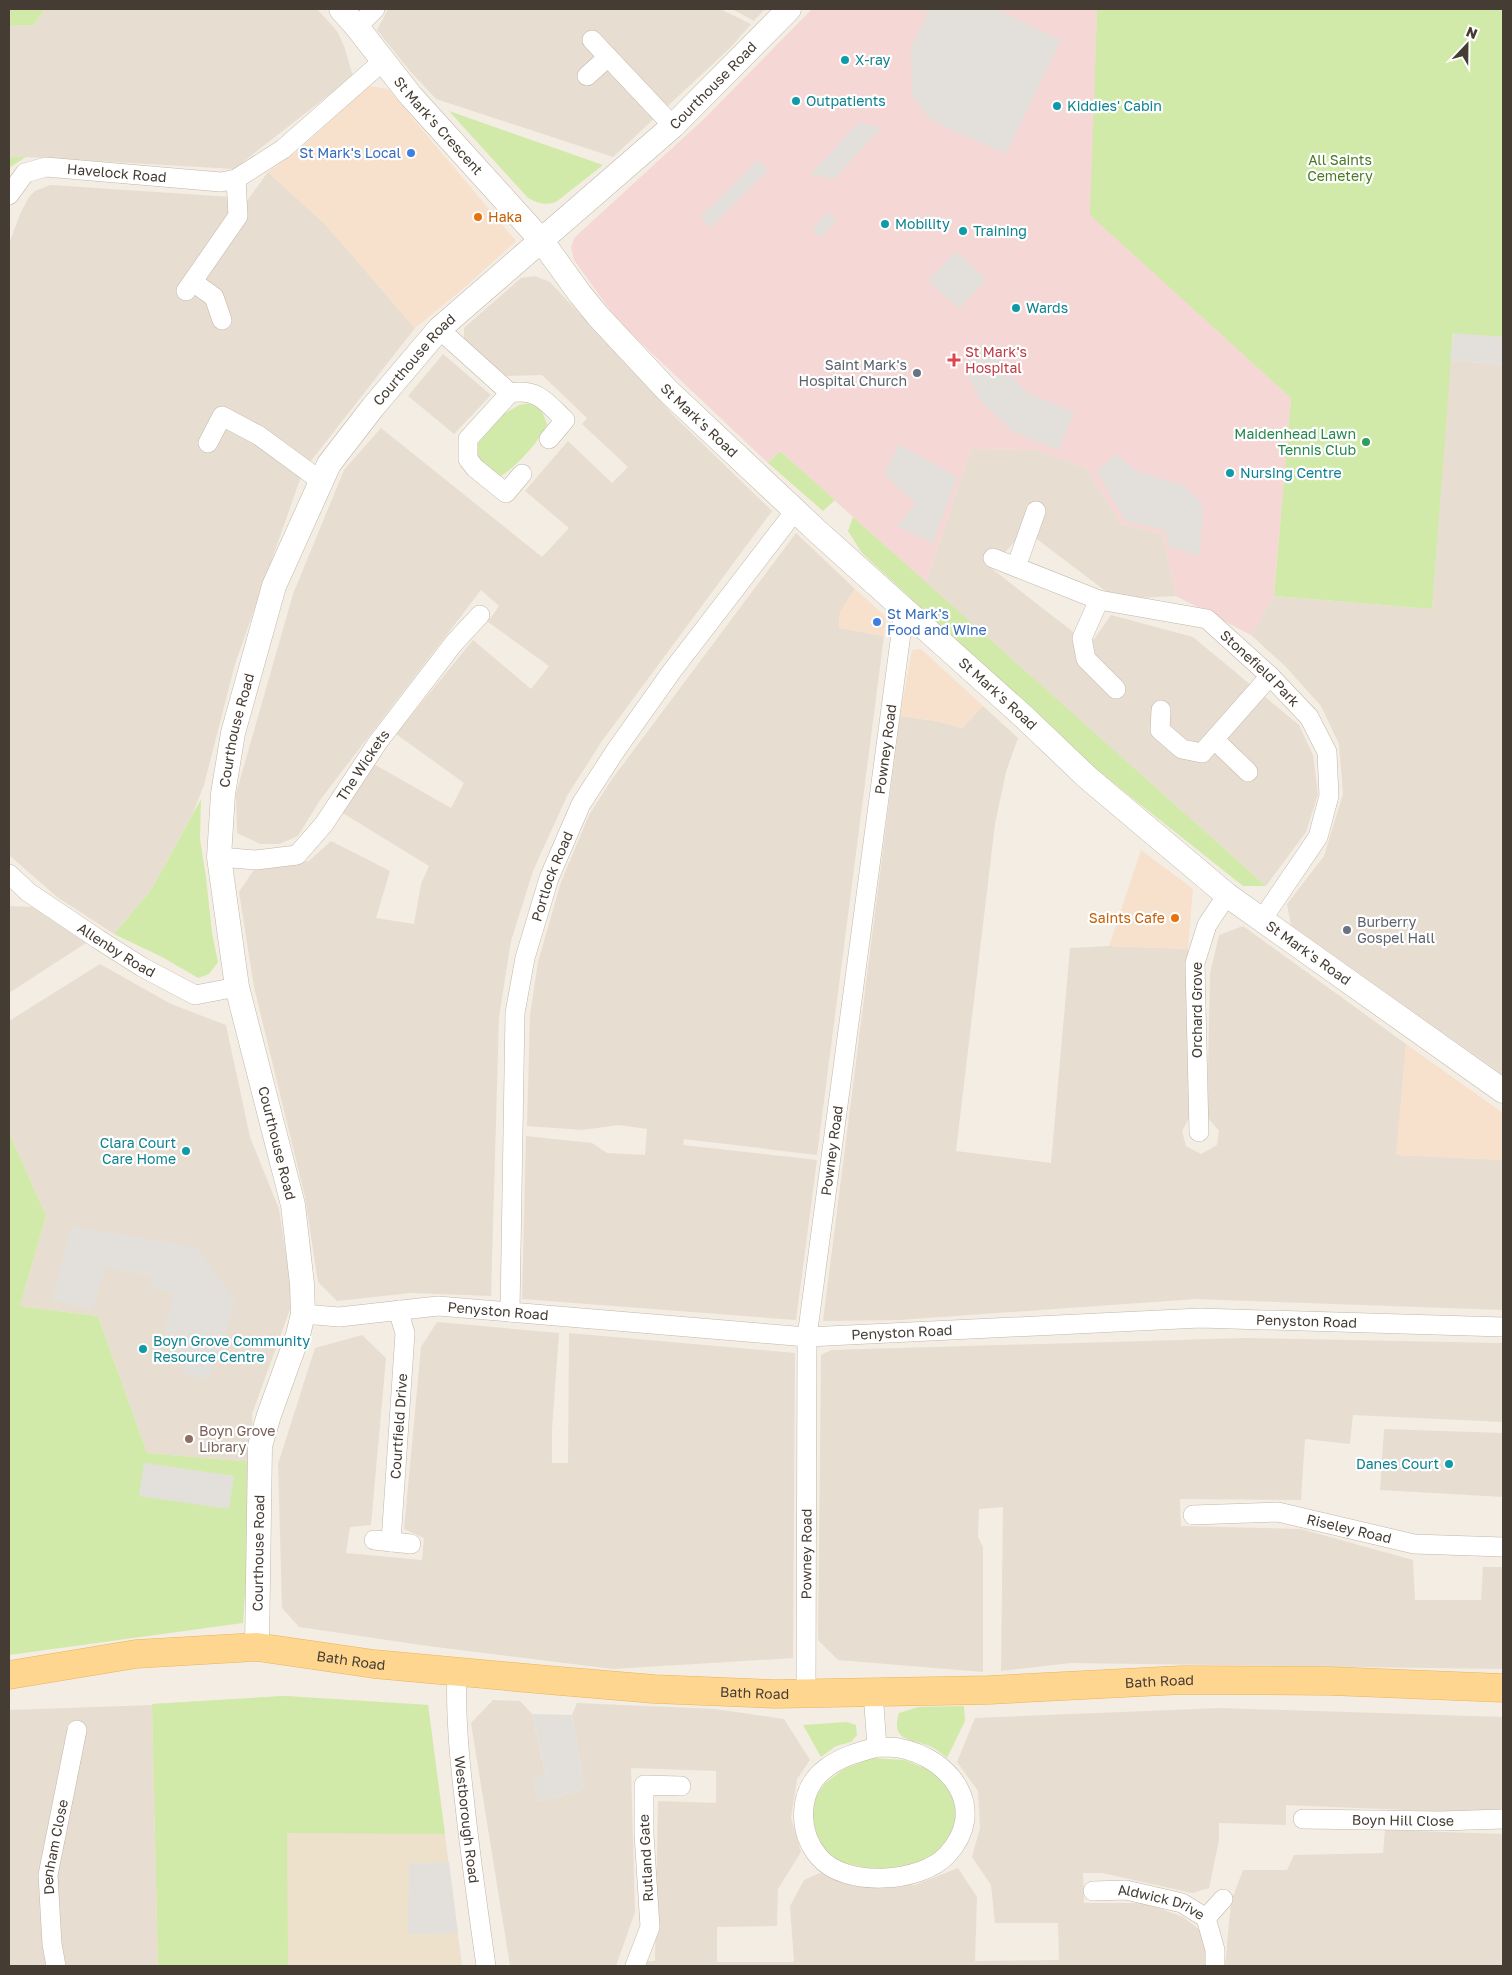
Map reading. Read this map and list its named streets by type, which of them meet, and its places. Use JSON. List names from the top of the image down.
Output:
{
  "streets": {
    "main road": ["Bath Road"],
    "street": [
      "Courthouse Road",
      "St Mark's Crescent",
      "Havelock Road",
      "St Mark's Road",
      "Stonefield Park",
      "Powney Road",
      "The Wickets",
      "Portlock Road",
      "Allenby Road",
      "Orchard Grove",
      "Penyston Road",
      "Courtfield Drive",
      "Riseley Road",
      "Westborough Road",
      "Boyn Hill Close",
      "Denham Close",
      "Rutland Gate",
      "Aldwick Drive"
    ]
  },
  "crossings": [
    ["Courthouse Road", "St Mark's Crescent"],
    ["Courthouse Road", "St Mark's Road"],
    ["Courthouse Road", "The Wickets"],
    ["Courthouse Road", "Allenby Road"],
    ["Courthouse Road", "Penyston Road"],
    ["Courthouse Road", "Bath Road"],
    ["St Mark's Crescent", "Havelock Road"],
    ["St Mark's Crescent", "St Mark's Road"],
    ["St Mark's Road", "Stonefield Park"],
    ["St Mark's Road", "Powney Road"],
    ["St Mark's Road", "Portlock Road"],
    ["St Mark's Road", "Orchard Grove"],
    ["Powney Road", "Penyston Road"],
    ["Powney Road", "Bath Road"],
    ["Portlock Road", "Penyston Road"],
    ["Penyston Road", "Courtfield Drive"],
    ["Bath Road", "Westborough Road"]
  ],
  "parks": ["All Saints Cemetery"],
  "places": {
    "other": [
      "X-ray",
      "Outpatients",
      "Kiddies' Cabin",
      "St Mark's Local",
      "Haka",
      "Mobility",
      "Training",
      "Wards",
      "Saint Mark's Hospital Church",
      "Maidenhead Lawn Tennis Club",
      "Nursing Centre",
      "St Mark's Food and Wine",
      "Saints Cafe",
      "Burberry Gospel Hall",
      "Clara Court Care Home",
      "Boyn Grove Community Resource Centre",
      "Boyn Grove Library",
      "Danes Court"
    ],
    "health": ["St Mark's Hospital"]
  },
  "north": "top"
}
